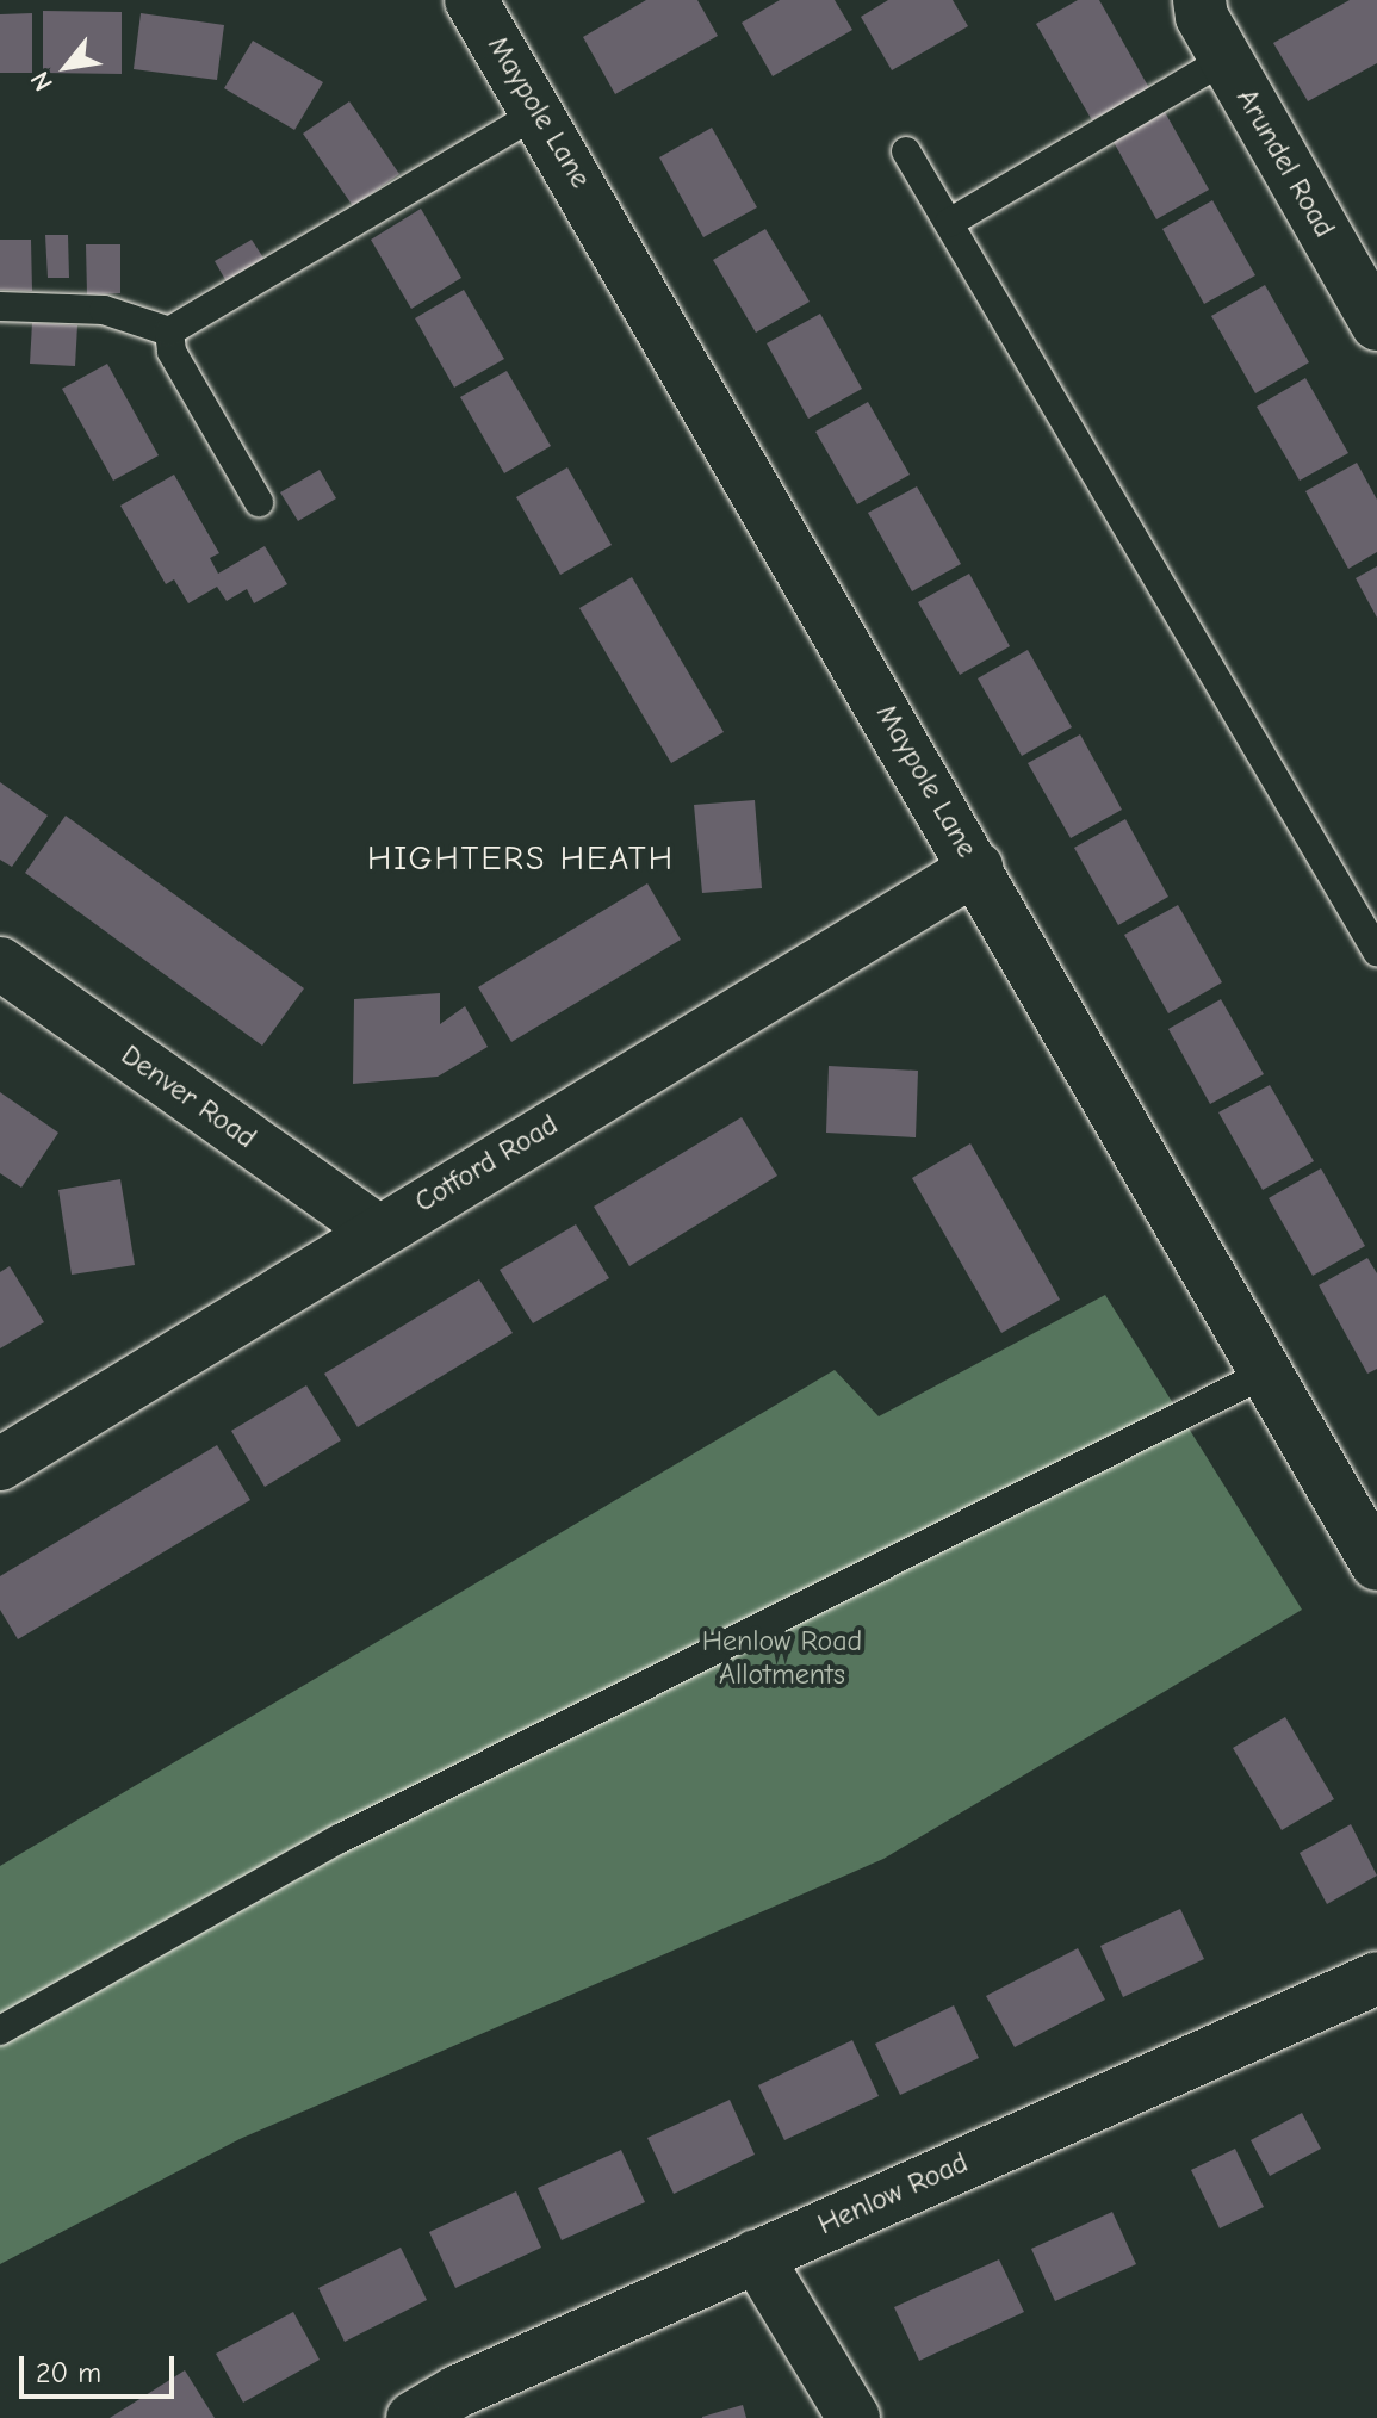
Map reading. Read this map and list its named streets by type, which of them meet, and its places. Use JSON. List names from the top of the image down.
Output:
{
  "streets": {
    "street": [
      "Maypole Lane",
      "Arundel Road",
      "Denver Road",
      "Cotford Road",
      "Henlow Road"
    ]
  },
  "crossings": [
    ["Maypole Lane", "Cotford Road"],
    ["Denver Road", "Cotford Road"]
  ],
  "districts": ["HIGHTERS HEATH"],
  "parks": ["Henlow Road Allotments"],
  "scale_bar": "20 m",
  "north": "bottom left"
}
